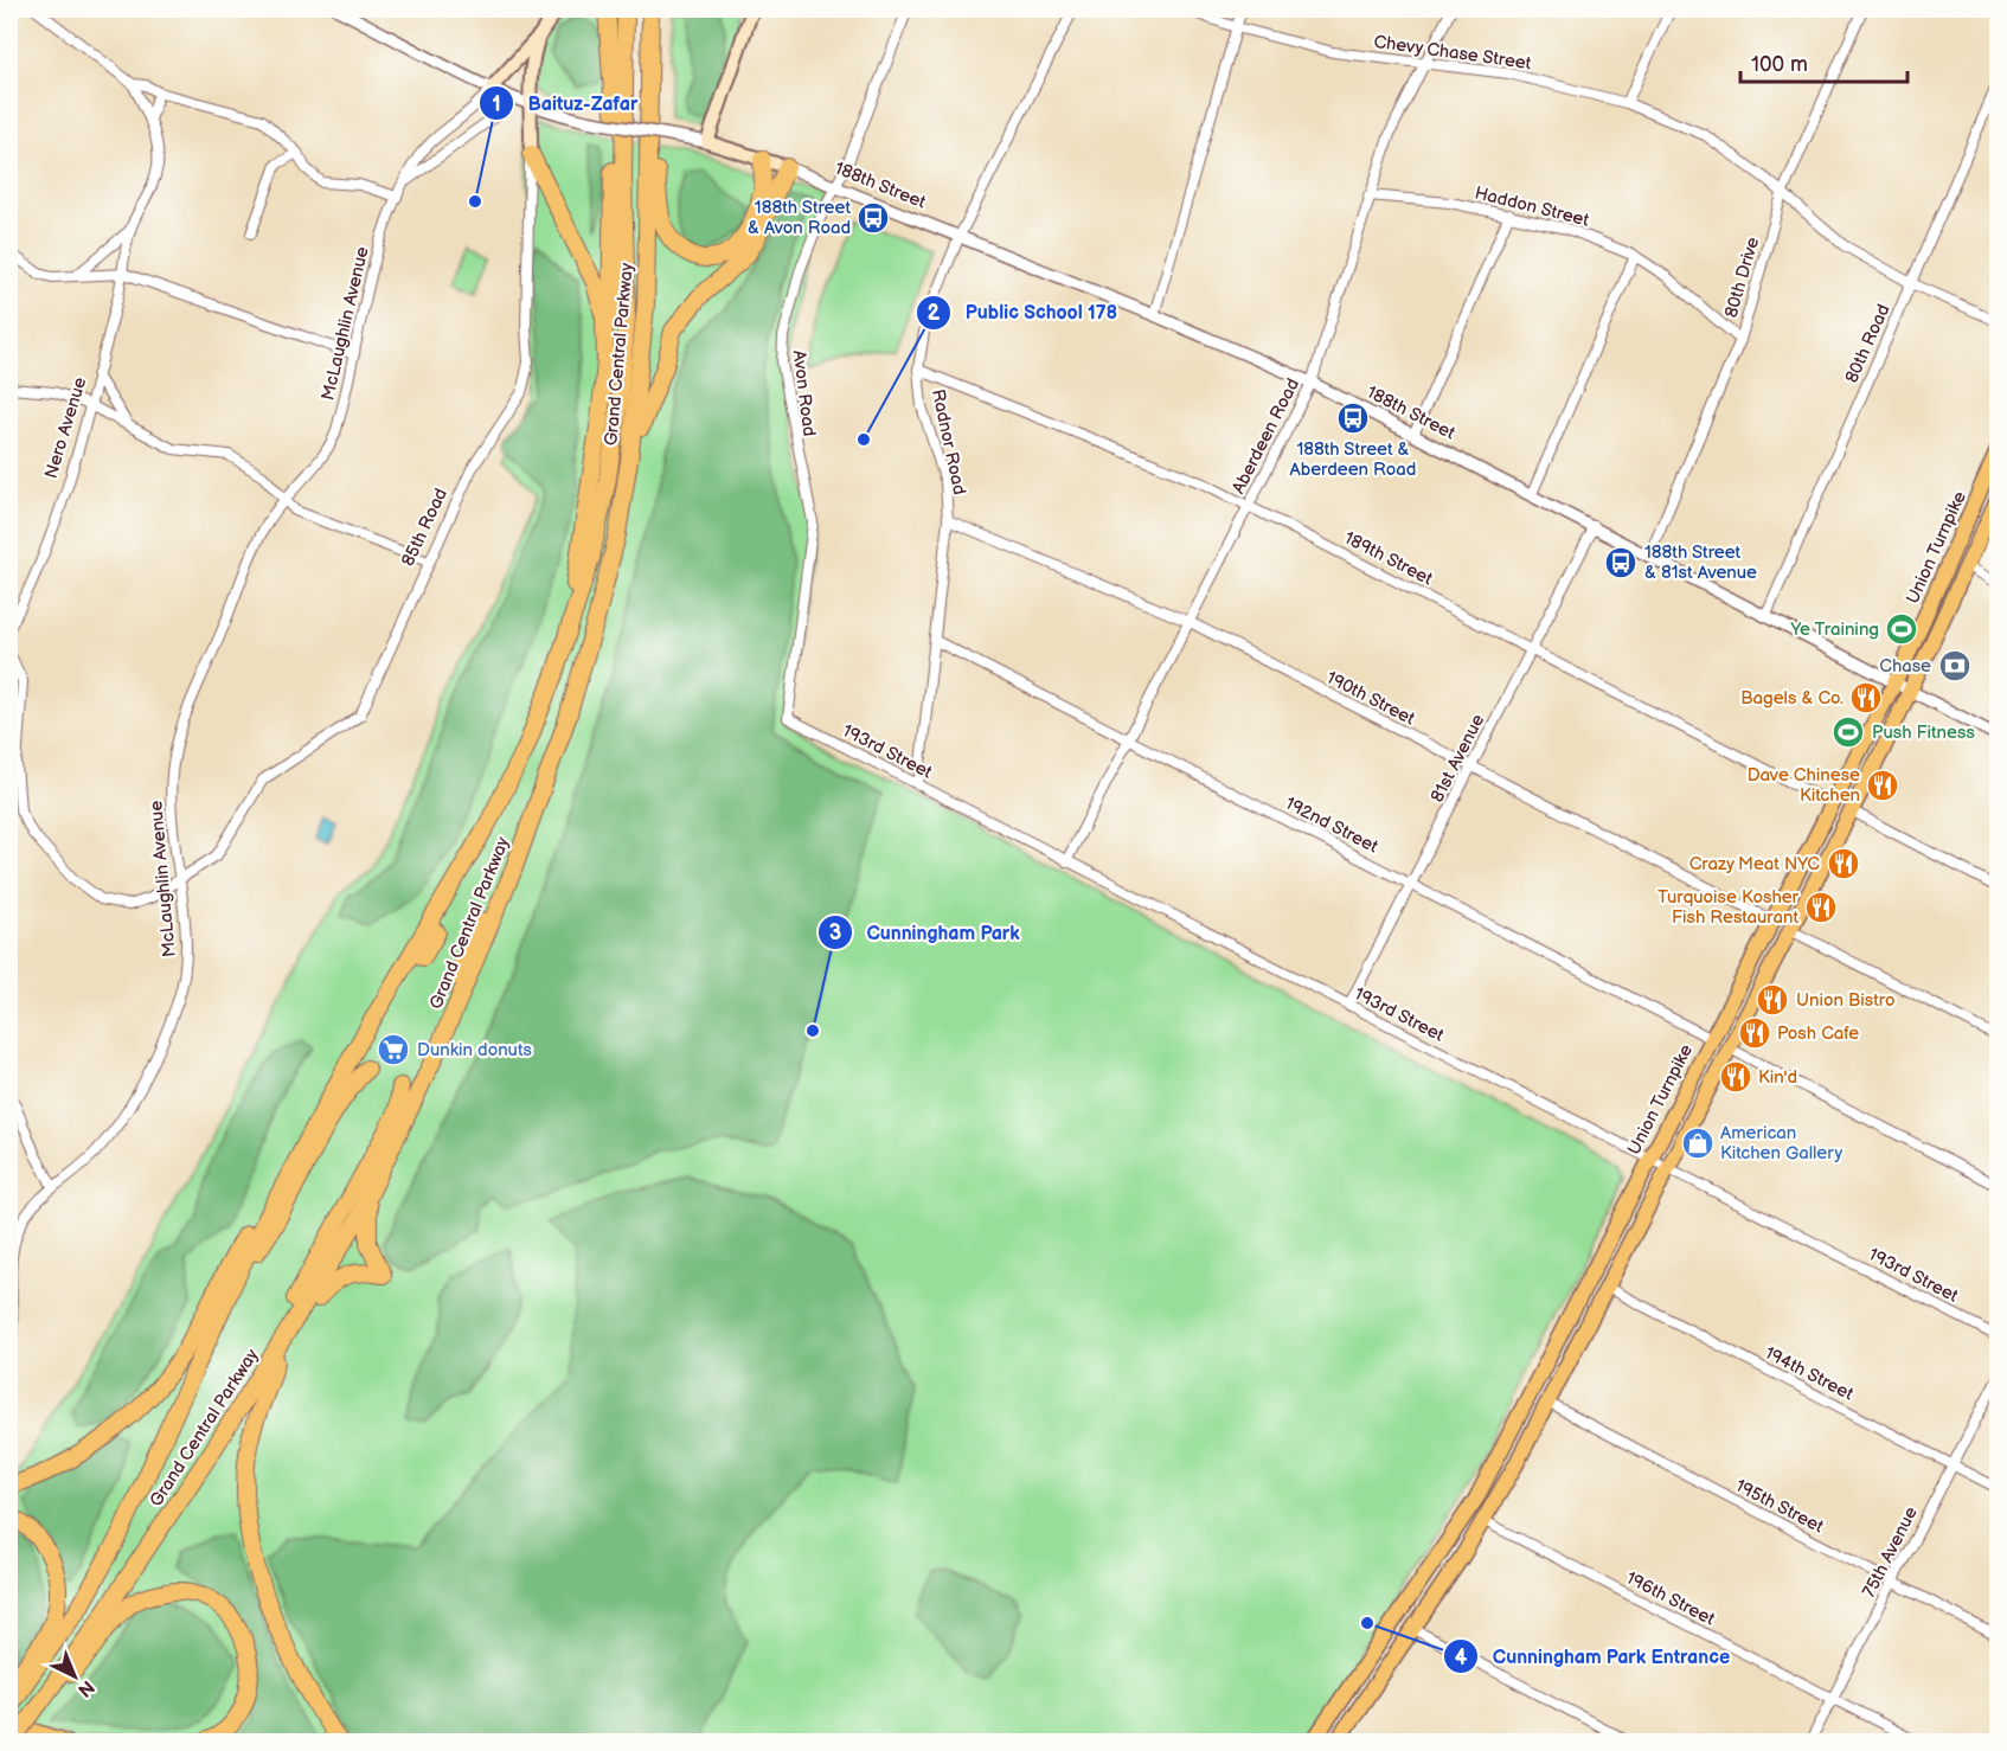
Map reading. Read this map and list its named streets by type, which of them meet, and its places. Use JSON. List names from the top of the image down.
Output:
{
  "streets": {
    "highway": ["Grand Central Parkway"],
    "main road": ["85th Road", "Union Turnpike"],
    "street": [
      "Chevy Chase Street",
      "188th Street",
      "Haddon Street",
      "80th Drive",
      "McLaughlin Avenue",
      "80th Road",
      "Avon Road",
      "Nero Avenue",
      "Aberdeen Road",
      "Radnor Road",
      "189th Street",
      "190th Street",
      "193rd Street",
      "81st Avenue",
      "192nd Street",
      "194th Street",
      "195th Street",
      "75th Avenue",
      "196th Street"
    ]
  },
  "crossings": [
    ["Chevy Chase Street", "80th Drive"],
    ["Chevy Chase Street", "80th Road"],
    ["Chevy Chase Street", "Aberdeen Road"],
    ["188th Street", "80th Drive"],
    ["188th Street", "80th Road"],
    ["188th Street", "Avon Road"],
    ["188th Street", "Aberdeen Road"],
    ["188th Street", "Radnor Road"],
    ["188th Street", "Union Turnpike"],
    ["188th Street", "81st Avenue"],
    ["Haddon Street", "80th Drive"],
    ["Haddon Street", "Aberdeen Road"],
    ["McLaughlin Avenue", "85th Road"],
    ["Avon Road", "193rd Street"],
    ["Aberdeen Road", "189th Street"],
    ["Aberdeen Road", "190th Street"],
    ["Aberdeen Road", "193rd Street"],
    ["Aberdeen Road", "192nd Street"],
    ["Radnor Road", "189th Street"],
    ["Radnor Road", "190th Street"],
    ["Radnor Road", "193rd Street"],
    ["Radnor Road", "192nd Street"],
    ["Union Turnpike", "189th Street"],
    ["Union Turnpike", "190th Street"],
    ["Union Turnpike", "193rd Street"],
    ["Union Turnpike", "192nd Street"],
    ["Union Turnpike", "194th Street"],
    ["Union Turnpike", "195th Street"],
    ["Union Turnpike", "196th Street"],
    ["189th Street", "81st Avenue"],
    ["190th Street", "81st Avenue"],
    ["193rd Street", "81st Avenue"],
    ["81st Avenue", "192nd Street"],
    ["194th Street", "75th Avenue"],
    ["195th Street", "75th Avenue"],
    ["75th Avenue", "196th Street"]
  ],
  "places": {
    "other": [
      "Baituz-Zafar",
      "Public School 178",
      "Cunningham Park",
      "Cunningham Park Entrance"
    ],
    "bus stop": ["188th Street & Avon Road", "188th Street & Aberdeen Road", "188th Street & 81st Avenue"],
    "sports": ["Ye Training", "Push Fitness"],
    "bank": ["Chase"],
    "restaurant": [
      "Bagels & Co.",
      "Dave Chinese Kitchen",
      "Crazy Meat NYC",
      "Turquoise Kosher Fish Restaurant",
      "Union Bistro",
      "Posh Cafe",
      "Kin'd"
    ],
    "supermarket": ["Dunkin donuts"],
    "shop": ["American Kitchen Gallery"]
  },
  "scale_bar": "100 m",
  "north": "bottom right"
}
